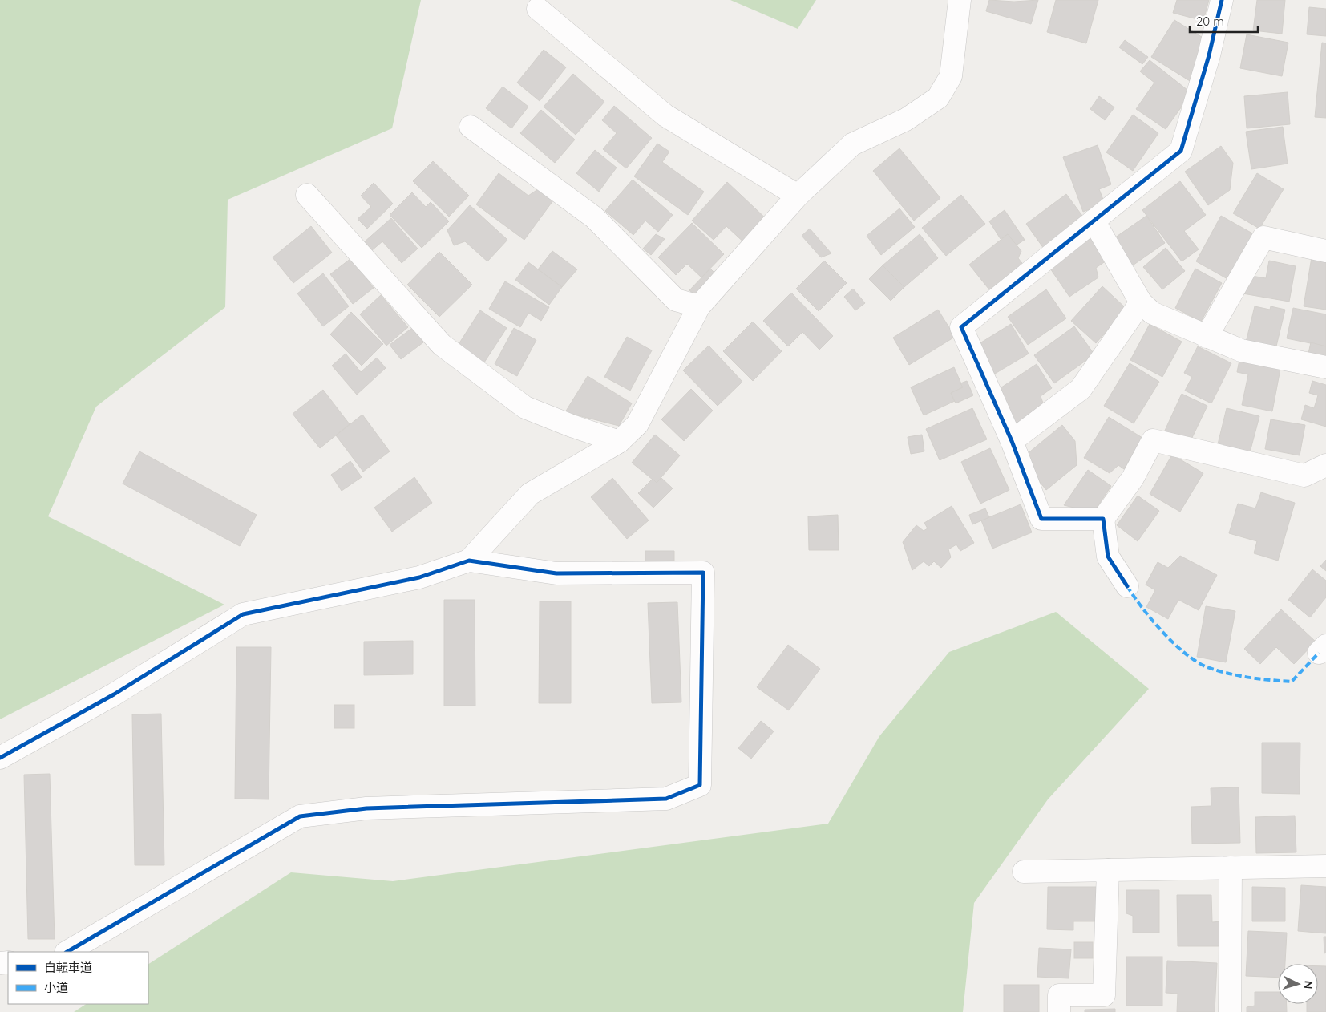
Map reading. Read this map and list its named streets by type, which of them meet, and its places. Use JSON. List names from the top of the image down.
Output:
{
  "legend": ["自転車道", "小道"],
  "scale_bar": "20 m",
  "north": "right"
}
